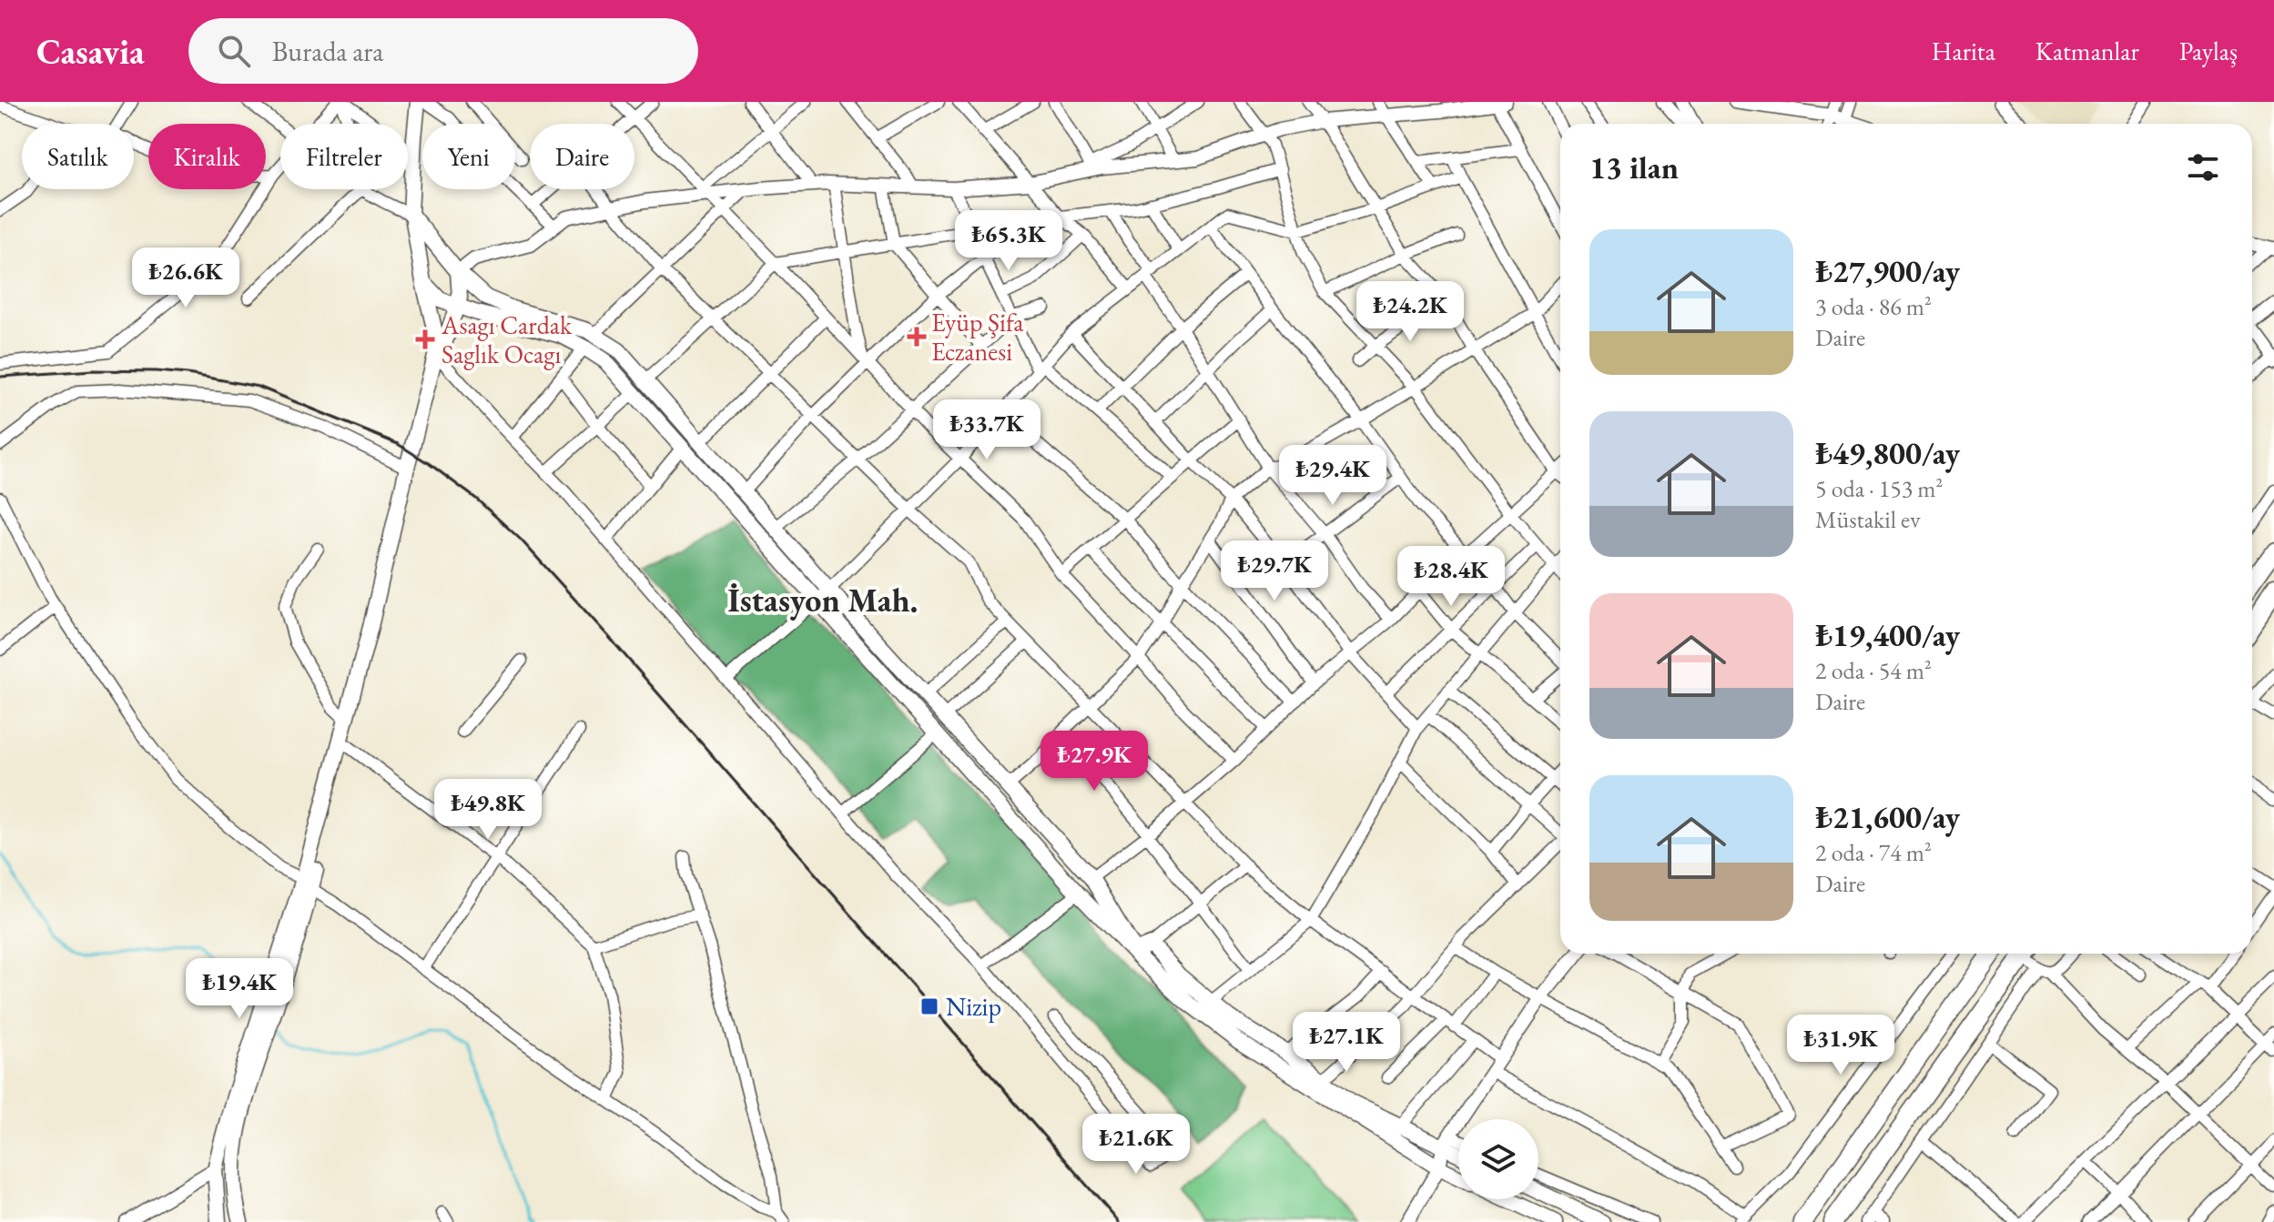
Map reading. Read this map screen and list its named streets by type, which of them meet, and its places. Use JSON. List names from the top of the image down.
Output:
{
  "districts": ["İstasyon Mah."],
  "places": {
    "health": ["Eyüp Şifa Eczanesi", "Asagı Cardak Saglık Ocagı"],
    "transit": ["Nizip"]
  },
  "page": {
    "header": "Casavia",
    "search": "Burada ara",
    "nav": ["Harita", "Katmanlar", "Paylaş"],
    "chip": [
      "Satılık",
      "Kiralık",
      "Filtreler",
      "Yeni",
      "Daire"
    ],
    "heading": "13 ilan",
    "price": [
      "₺65.3K",
      "₺26.6K",
      "₺24.2K",
      "₺33.7K",
      "₺29.4K",
      "₺29.7K",
      "₺28.4K",
      "₺27.9K",
      "₺49.8K",
      "₺19.4K",
      "₺27.1K",
      "₺31.9K",
      "₺21.6K"
    ],
    "list": [
      {
        "name": "₺27,900/ay",
        "note": "3 oda · 86 m² · Daire"
      },
      {
        "name": "₺49,800/ay",
        "note": "5 oda · 153 m² · Müstakil ev"
      },
      {
        "name": "₺19,400/ay",
        "note": "2 oda · 54 m² · Daire"
      },
      {
        "name": "₺21,600/ay",
        "note": "2 oda · 74 m² · Daire"
      }
    ]
  }
}
